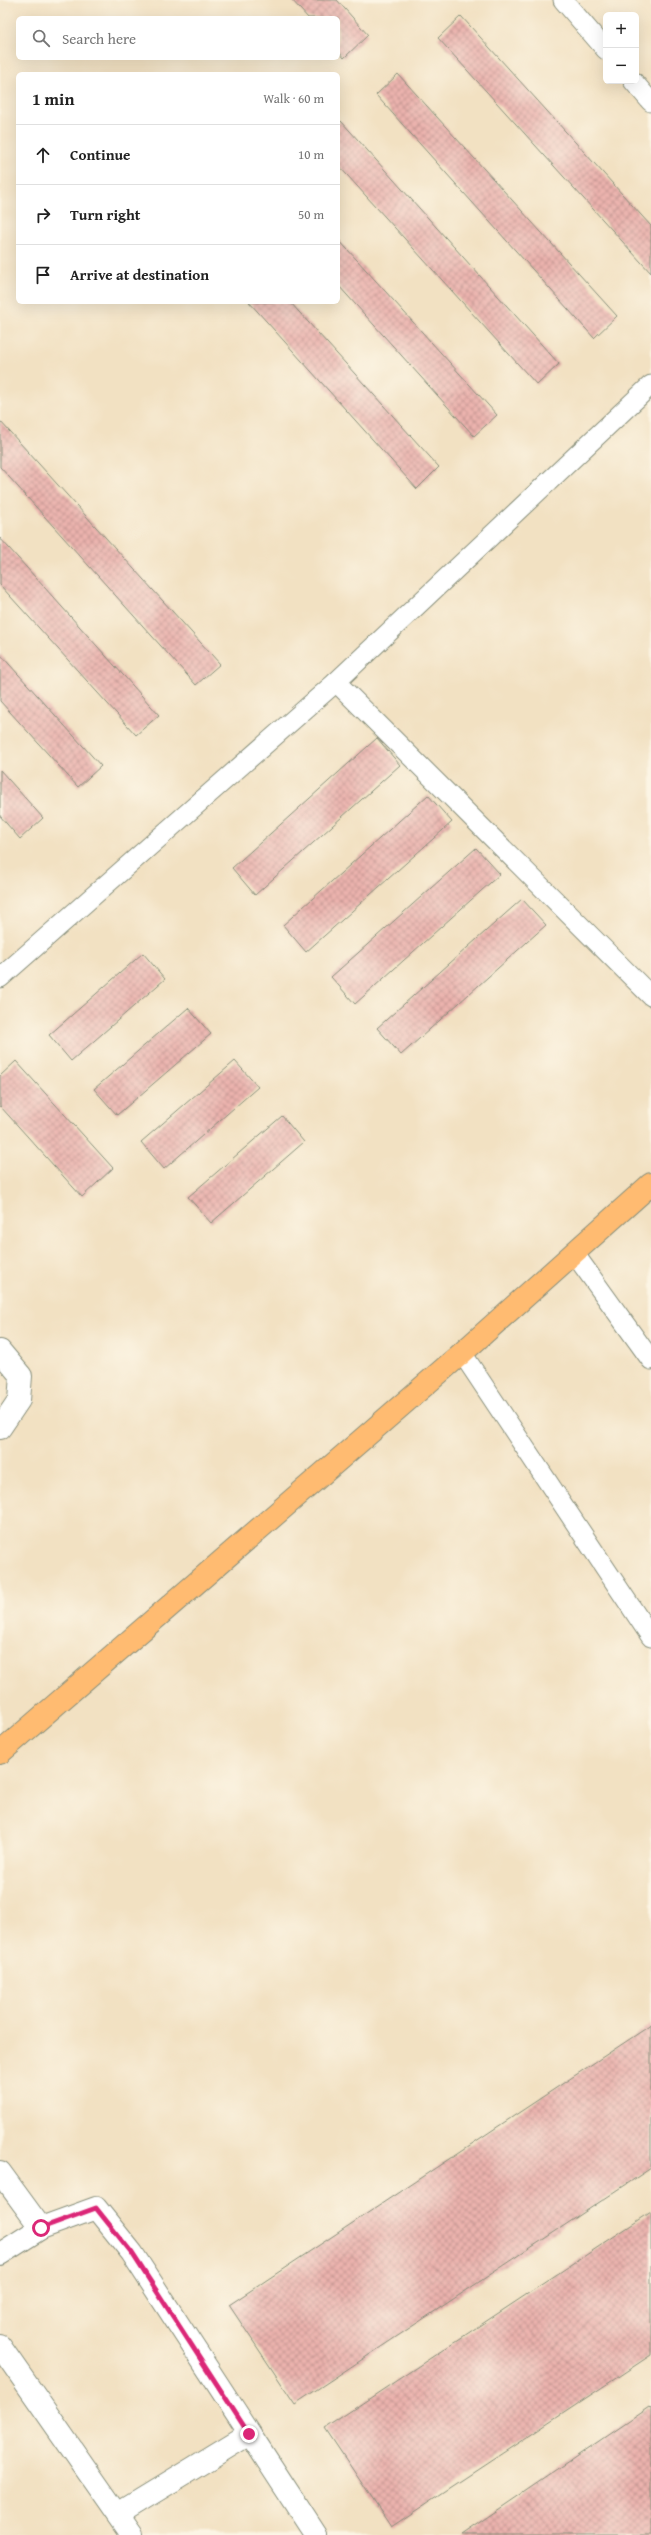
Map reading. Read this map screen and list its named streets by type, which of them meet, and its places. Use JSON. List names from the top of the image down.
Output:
{
  "page": {
    "map_buttons": ["+", "−"],
    "search": "Search here",
    "heading": ["1 min", "Walk · 60 m"],
    "list": [
      ["Continue", "10 m"],
      ["Turn right", "50 m"],
      "Arrive at destination"
    ]
  }
}
